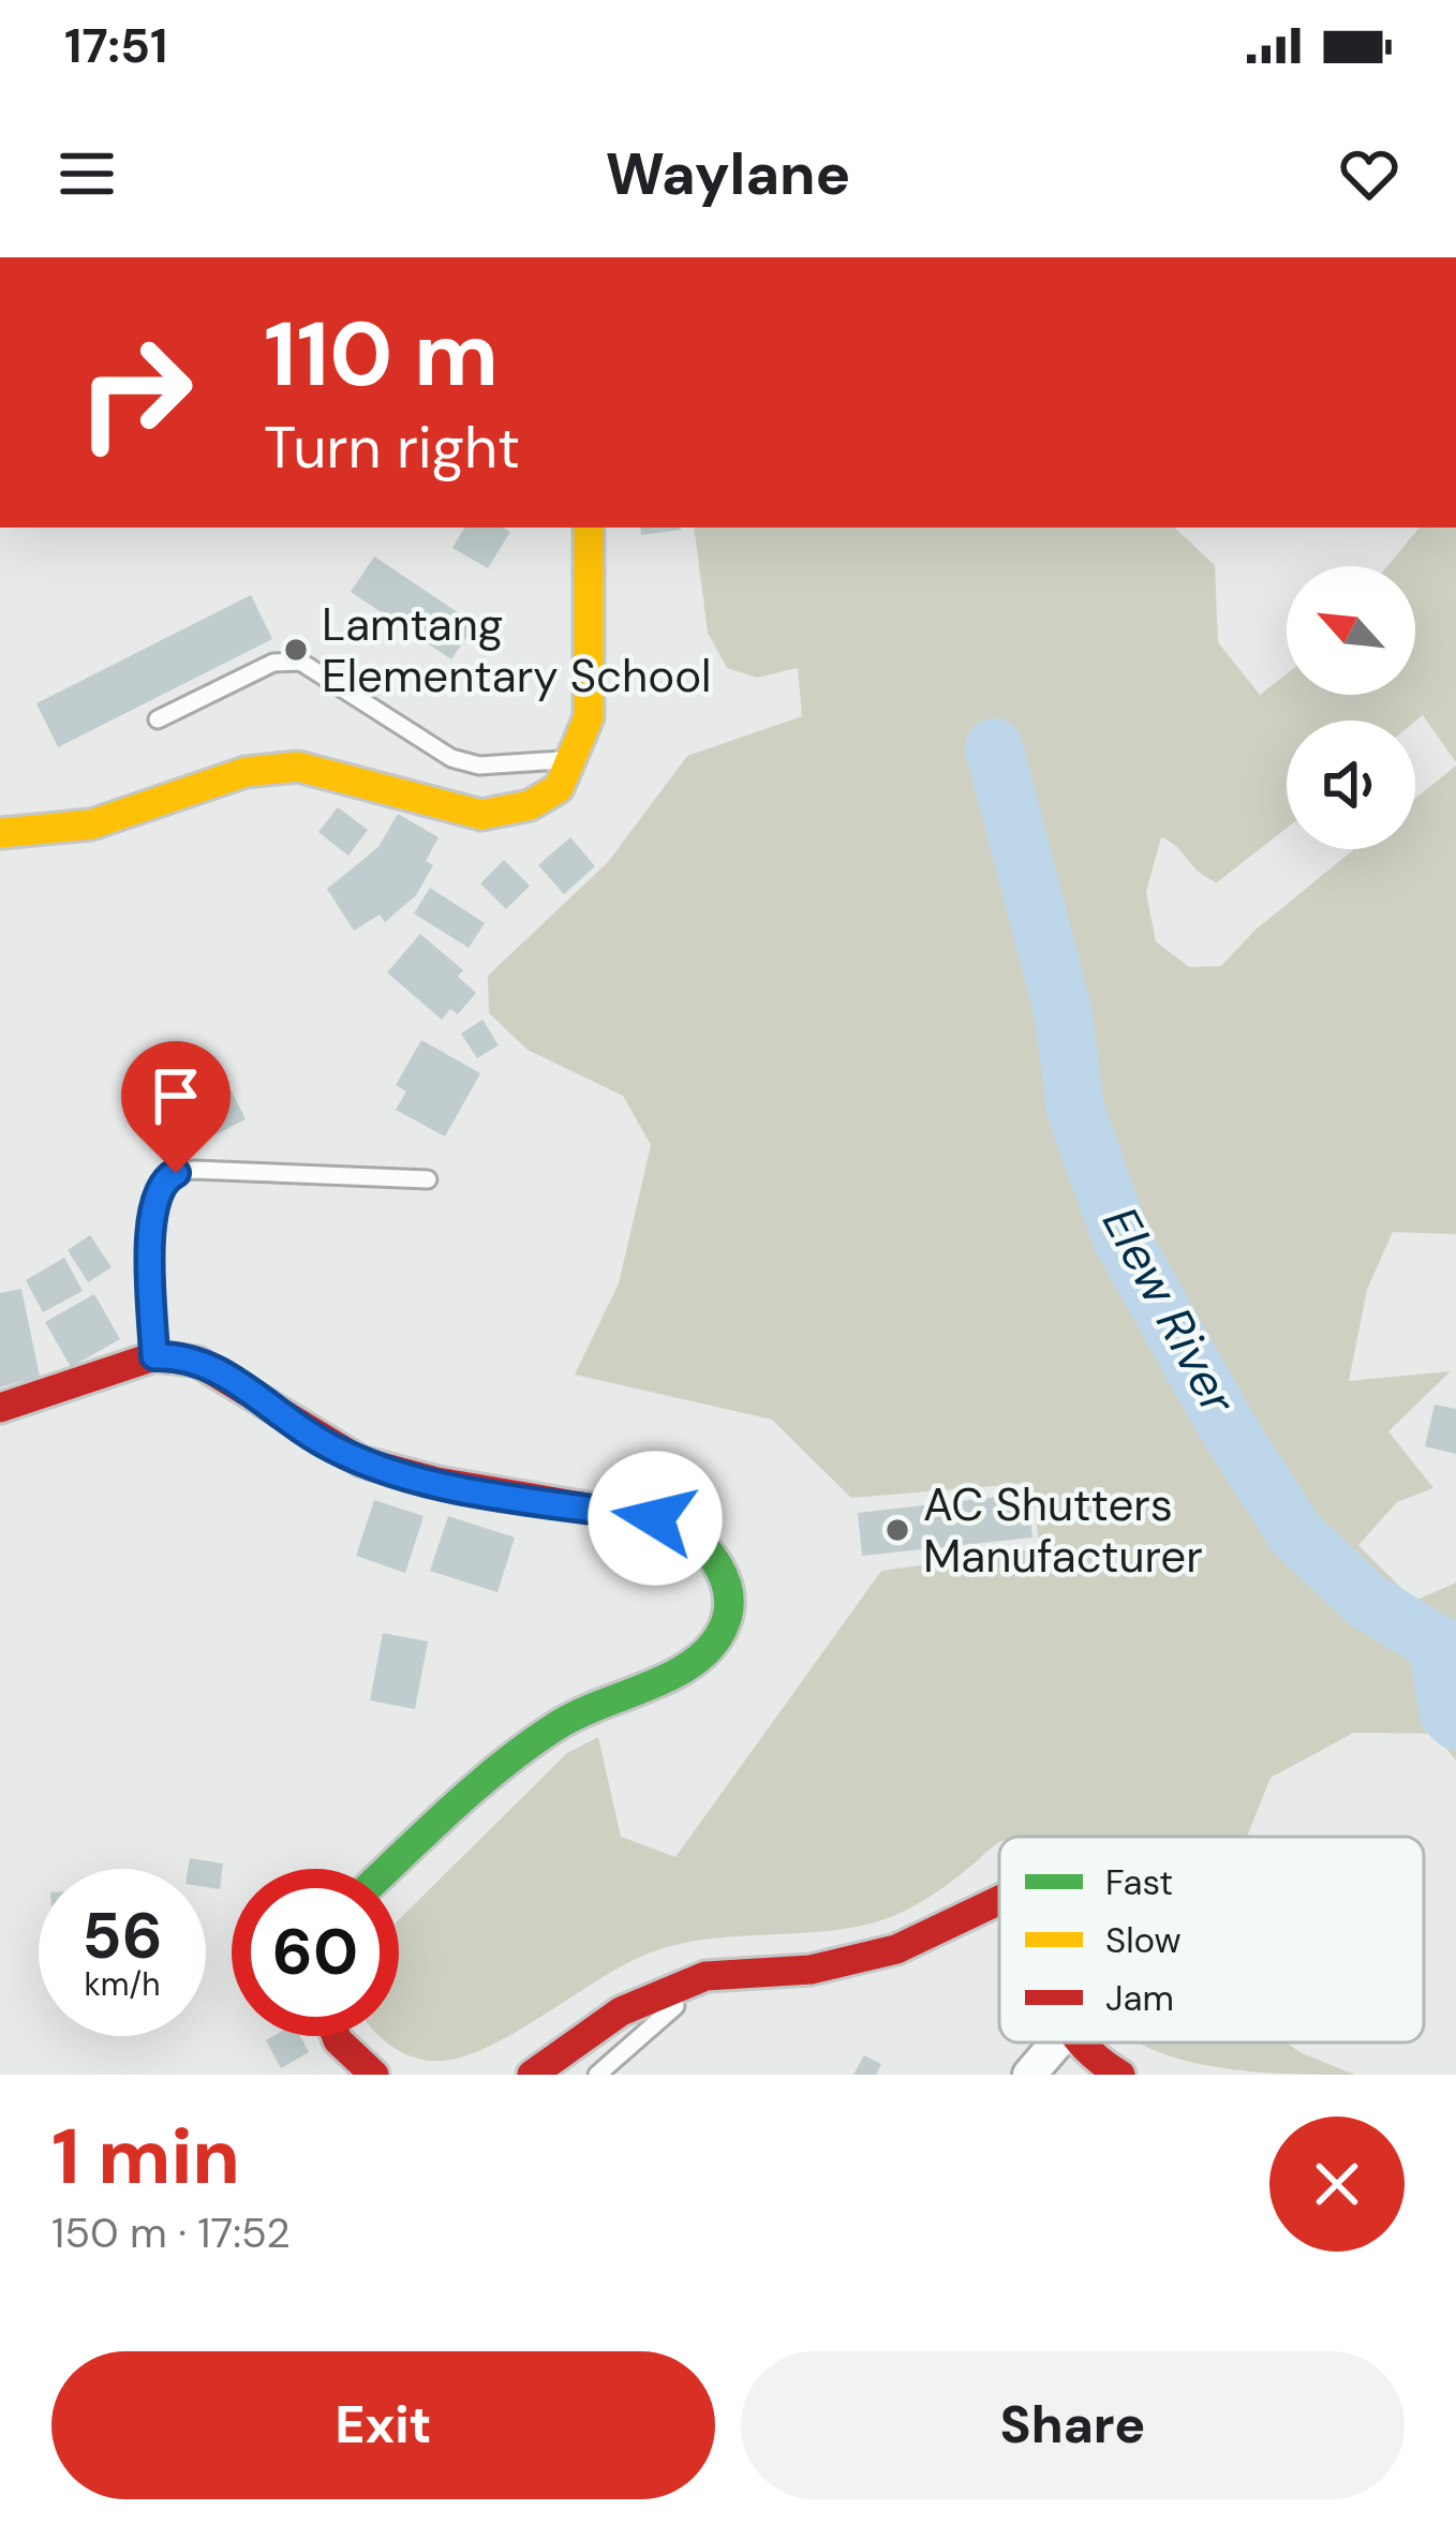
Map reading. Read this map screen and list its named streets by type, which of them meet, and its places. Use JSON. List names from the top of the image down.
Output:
{
  "water": ["Elew River"],
  "places": ["Lamtang Elementary School", "AC Shutters Manufacturer"],
  "legend": ["Fast", "Slow", "Jam"],
  "north": "top left",
  "page": {
    "status": "17:51",
    "header": "Waylane",
    "turn": ["110 m", "Turn right"],
    "speed": "56 km/h",
    "limit": "60",
    "heading": ["1 min", "150 m · 17:52"],
    "buttons": ["Exit", "Share"]
  }
}
